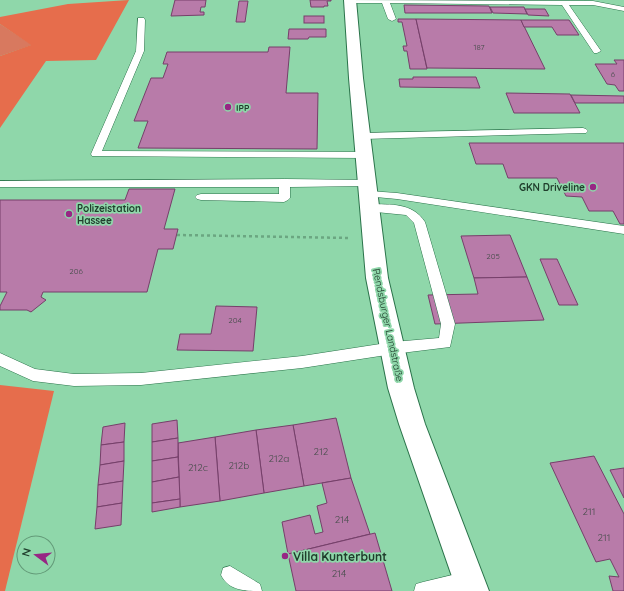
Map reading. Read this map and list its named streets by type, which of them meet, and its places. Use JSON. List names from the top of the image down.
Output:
{
  "streets": {
    "street": ["Rendsburger Landstraße"]
  },
  "places": [
    "IPP",
    "GKN Driveline",
    "Polizeistation Hassee",
    "Villa Kunterbunt"
  ],
  "house_numbers": [
    "187",
    "6",
    "205",
    "206",
    "204",
    "212",
    "212a",
    "212b",
    "212c",
    "211",
    "214",
    "211",
    "214"
  ],
  "north": "left"
}
